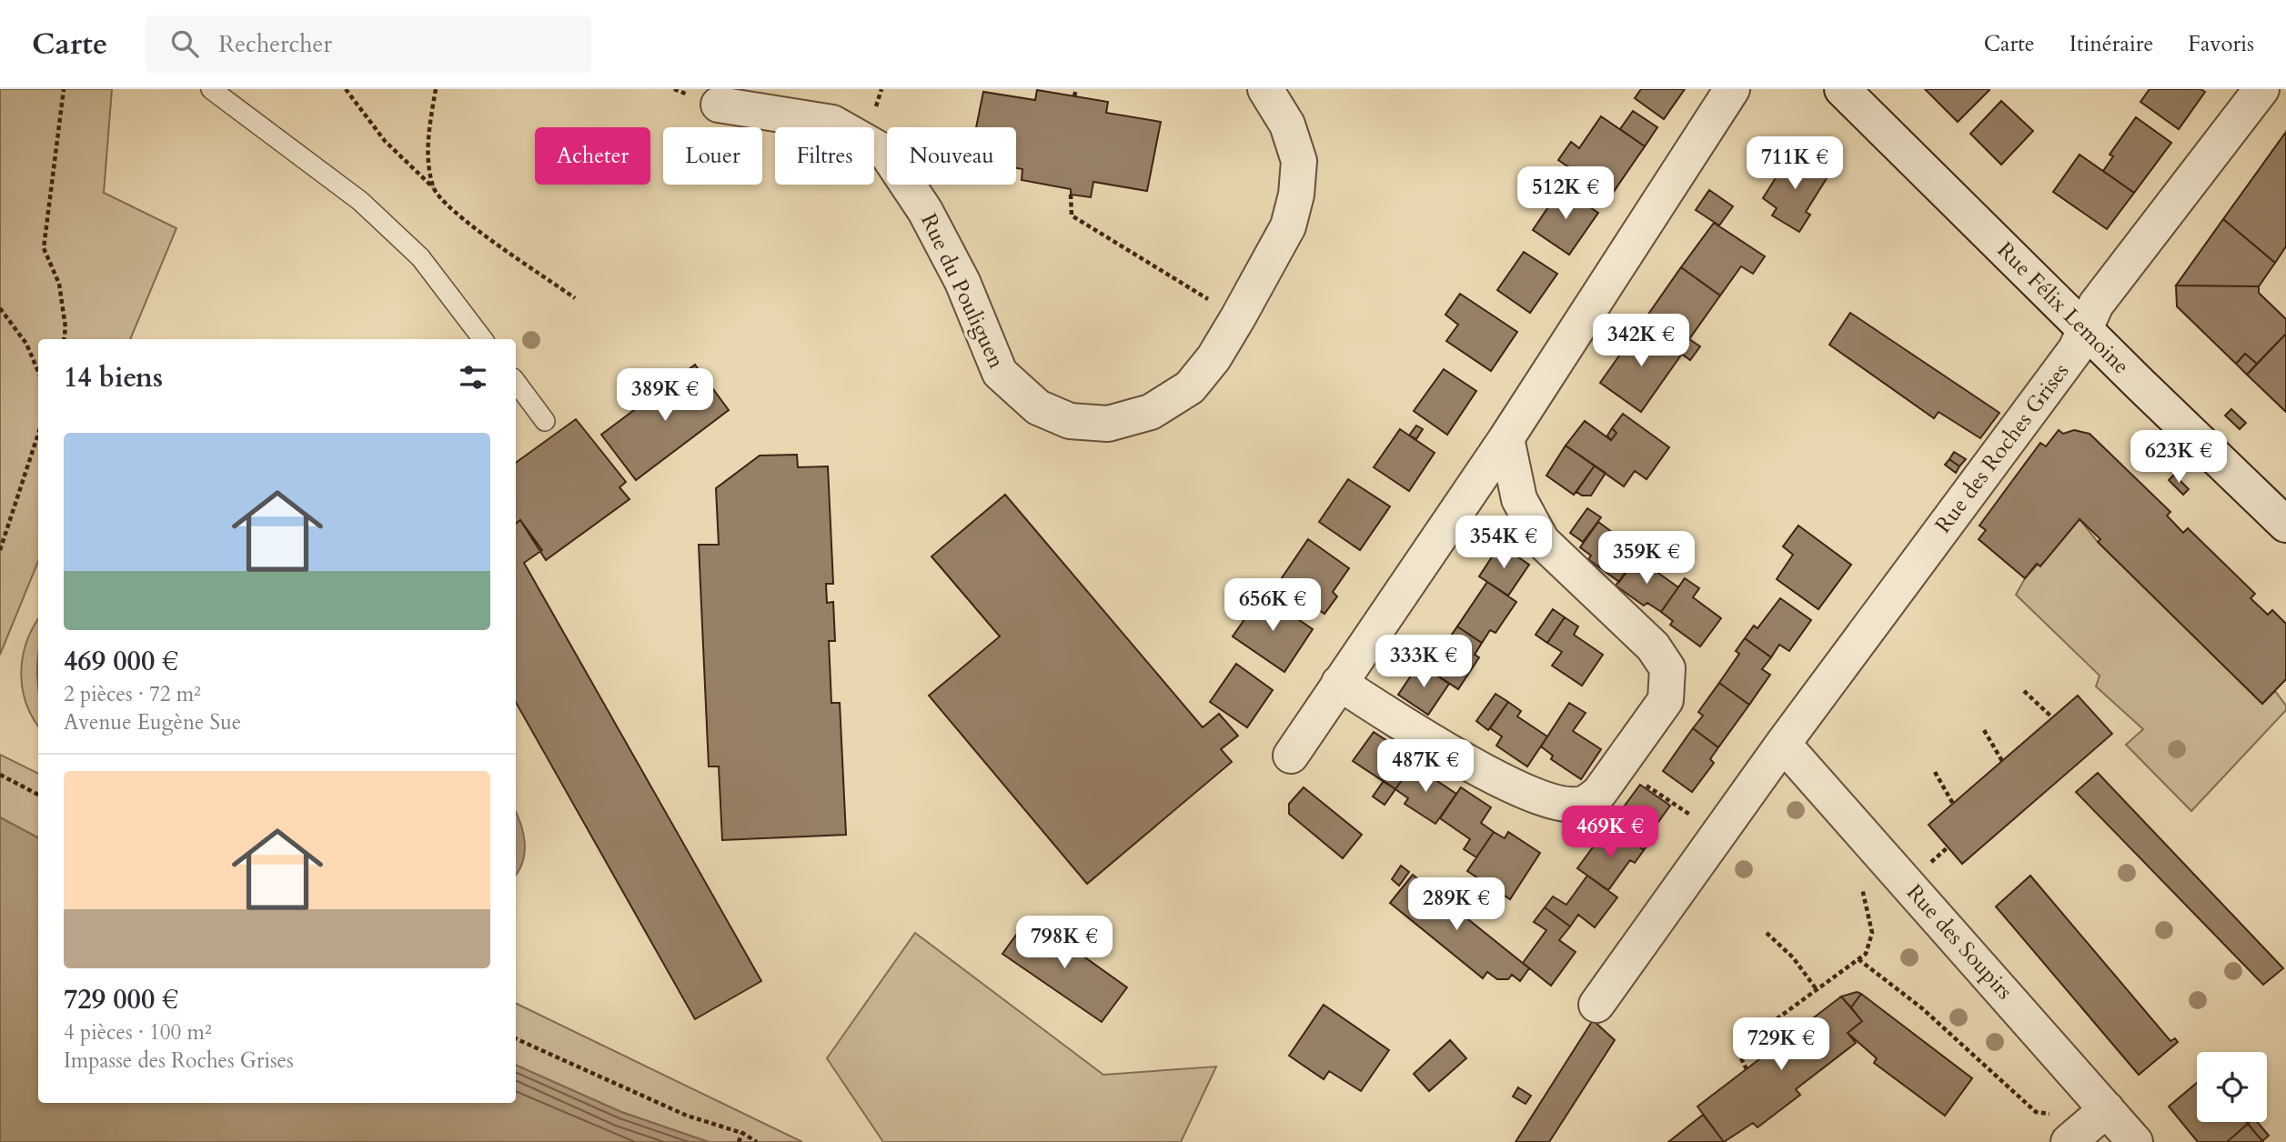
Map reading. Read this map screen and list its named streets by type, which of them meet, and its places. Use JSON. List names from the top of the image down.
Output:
{
  "streets": {
    "street": [
      "Rue du Pouliguen",
      "Rue Félix Lemoine",
      "Rue des Roches Grises",
      "Rue des Soupirs"
    ]
  },
  "crossings": [
    ["Rue Félix Lemoine", "Rue des Roches Grises"],
    ["Rue des Roches Grises", "Rue des Soupirs"]
  ],
  "page": {
    "header": "Carte",
    "search": "Rechercher",
    "nav": ["Carte", "Itinéraire", "Favoris"],
    "chip": [
      "Acheter",
      "Louer",
      "Filtres",
      "Nouveau"
    ],
    "price": [
      "711K €",
      "512K €",
      "342K €",
      "389K €",
      "623K €",
      "354K €",
      "359K €",
      "656K €",
      "333K €",
      "487K €",
      "469K €",
      "289K €",
      "798K €",
      "729K €"
    ],
    "heading": "14 biens",
    "list": [
      {
        "name": "469 000 €",
        "note": "2 pièces · 72 m² · Avenue Eugène Sue"
      },
      {
        "name": "729 000 €",
        "note": "4 pièces · 100 m² · Impasse des Roches Grises"
      }
    ]
  }
}
